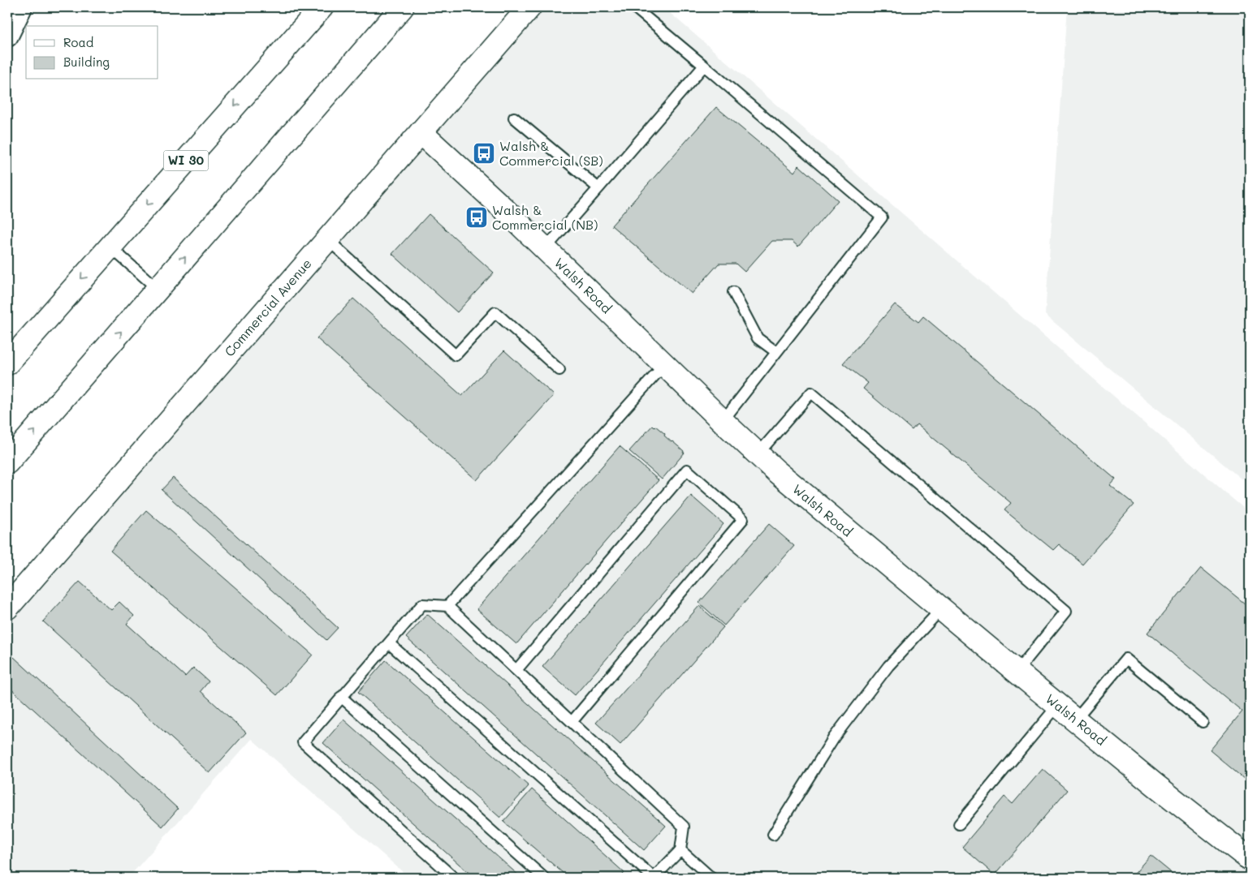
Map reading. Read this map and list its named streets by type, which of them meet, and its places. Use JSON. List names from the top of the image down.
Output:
{
  "streets": {
    "main road": ["WI 30", "Walsh Road", "Commercial Avenue"]
  },
  "crossings": [
    ["Walsh Road", "Commercial Avenue"]
  ],
  "places": {
    "bus stop": ["Walsh & Commercial (SB)", "Walsh & Commercial (NB)"]
  },
  "legend": ["Road", "Building"]
}
